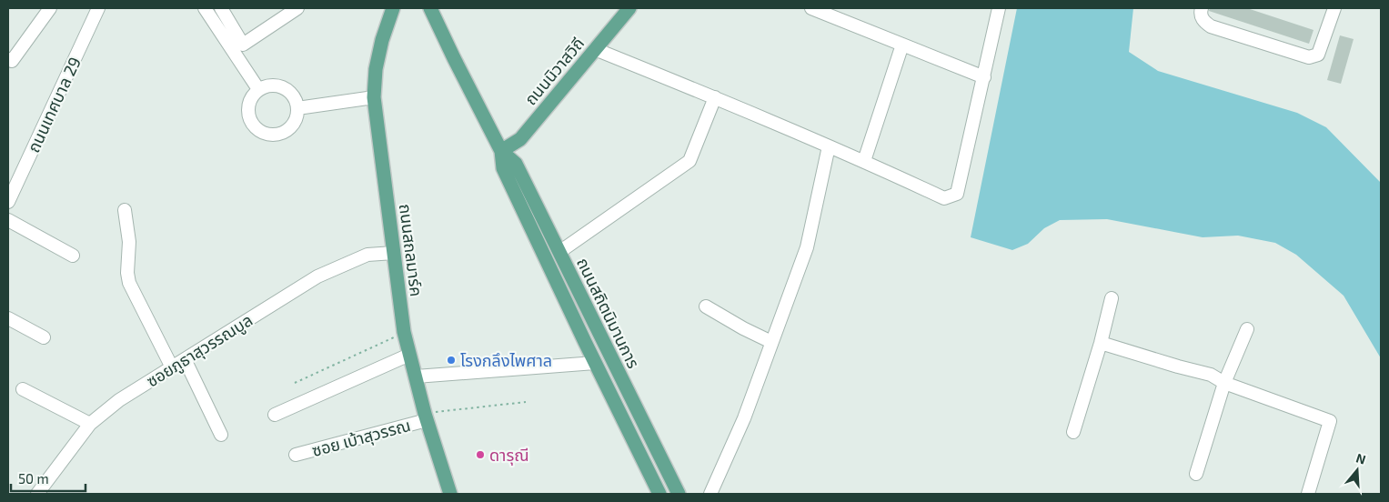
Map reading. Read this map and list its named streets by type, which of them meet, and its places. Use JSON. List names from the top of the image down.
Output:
{
  "streets": {
    "main road": ["ถนนนิวาสวิถี", "ถนนสถลมาร์ค", "ถนนสถิตนิมานการ"],
    "street": ["ถนนเทศบาล 29", "ซอยภูธาสุวรรณบูล", "ซอย เบ้าสุวรรณ"]
  },
  "crossings": [
    ["ถนนนิวาสวิถี", "ถนนสถิตนิมานการ"],
    ["ถนนสถลมาร์ค", "ซอยภูธาสุวรรณบูล"],
    ["ถนนสถลมาร์ค", "ซอย เบ้าสุวรรณ"]
  ],
  "places": ["โรงกลึงไพศาล", "ดารุณี"],
  "scale_bar": "50 m",
  "north": "top"
}
